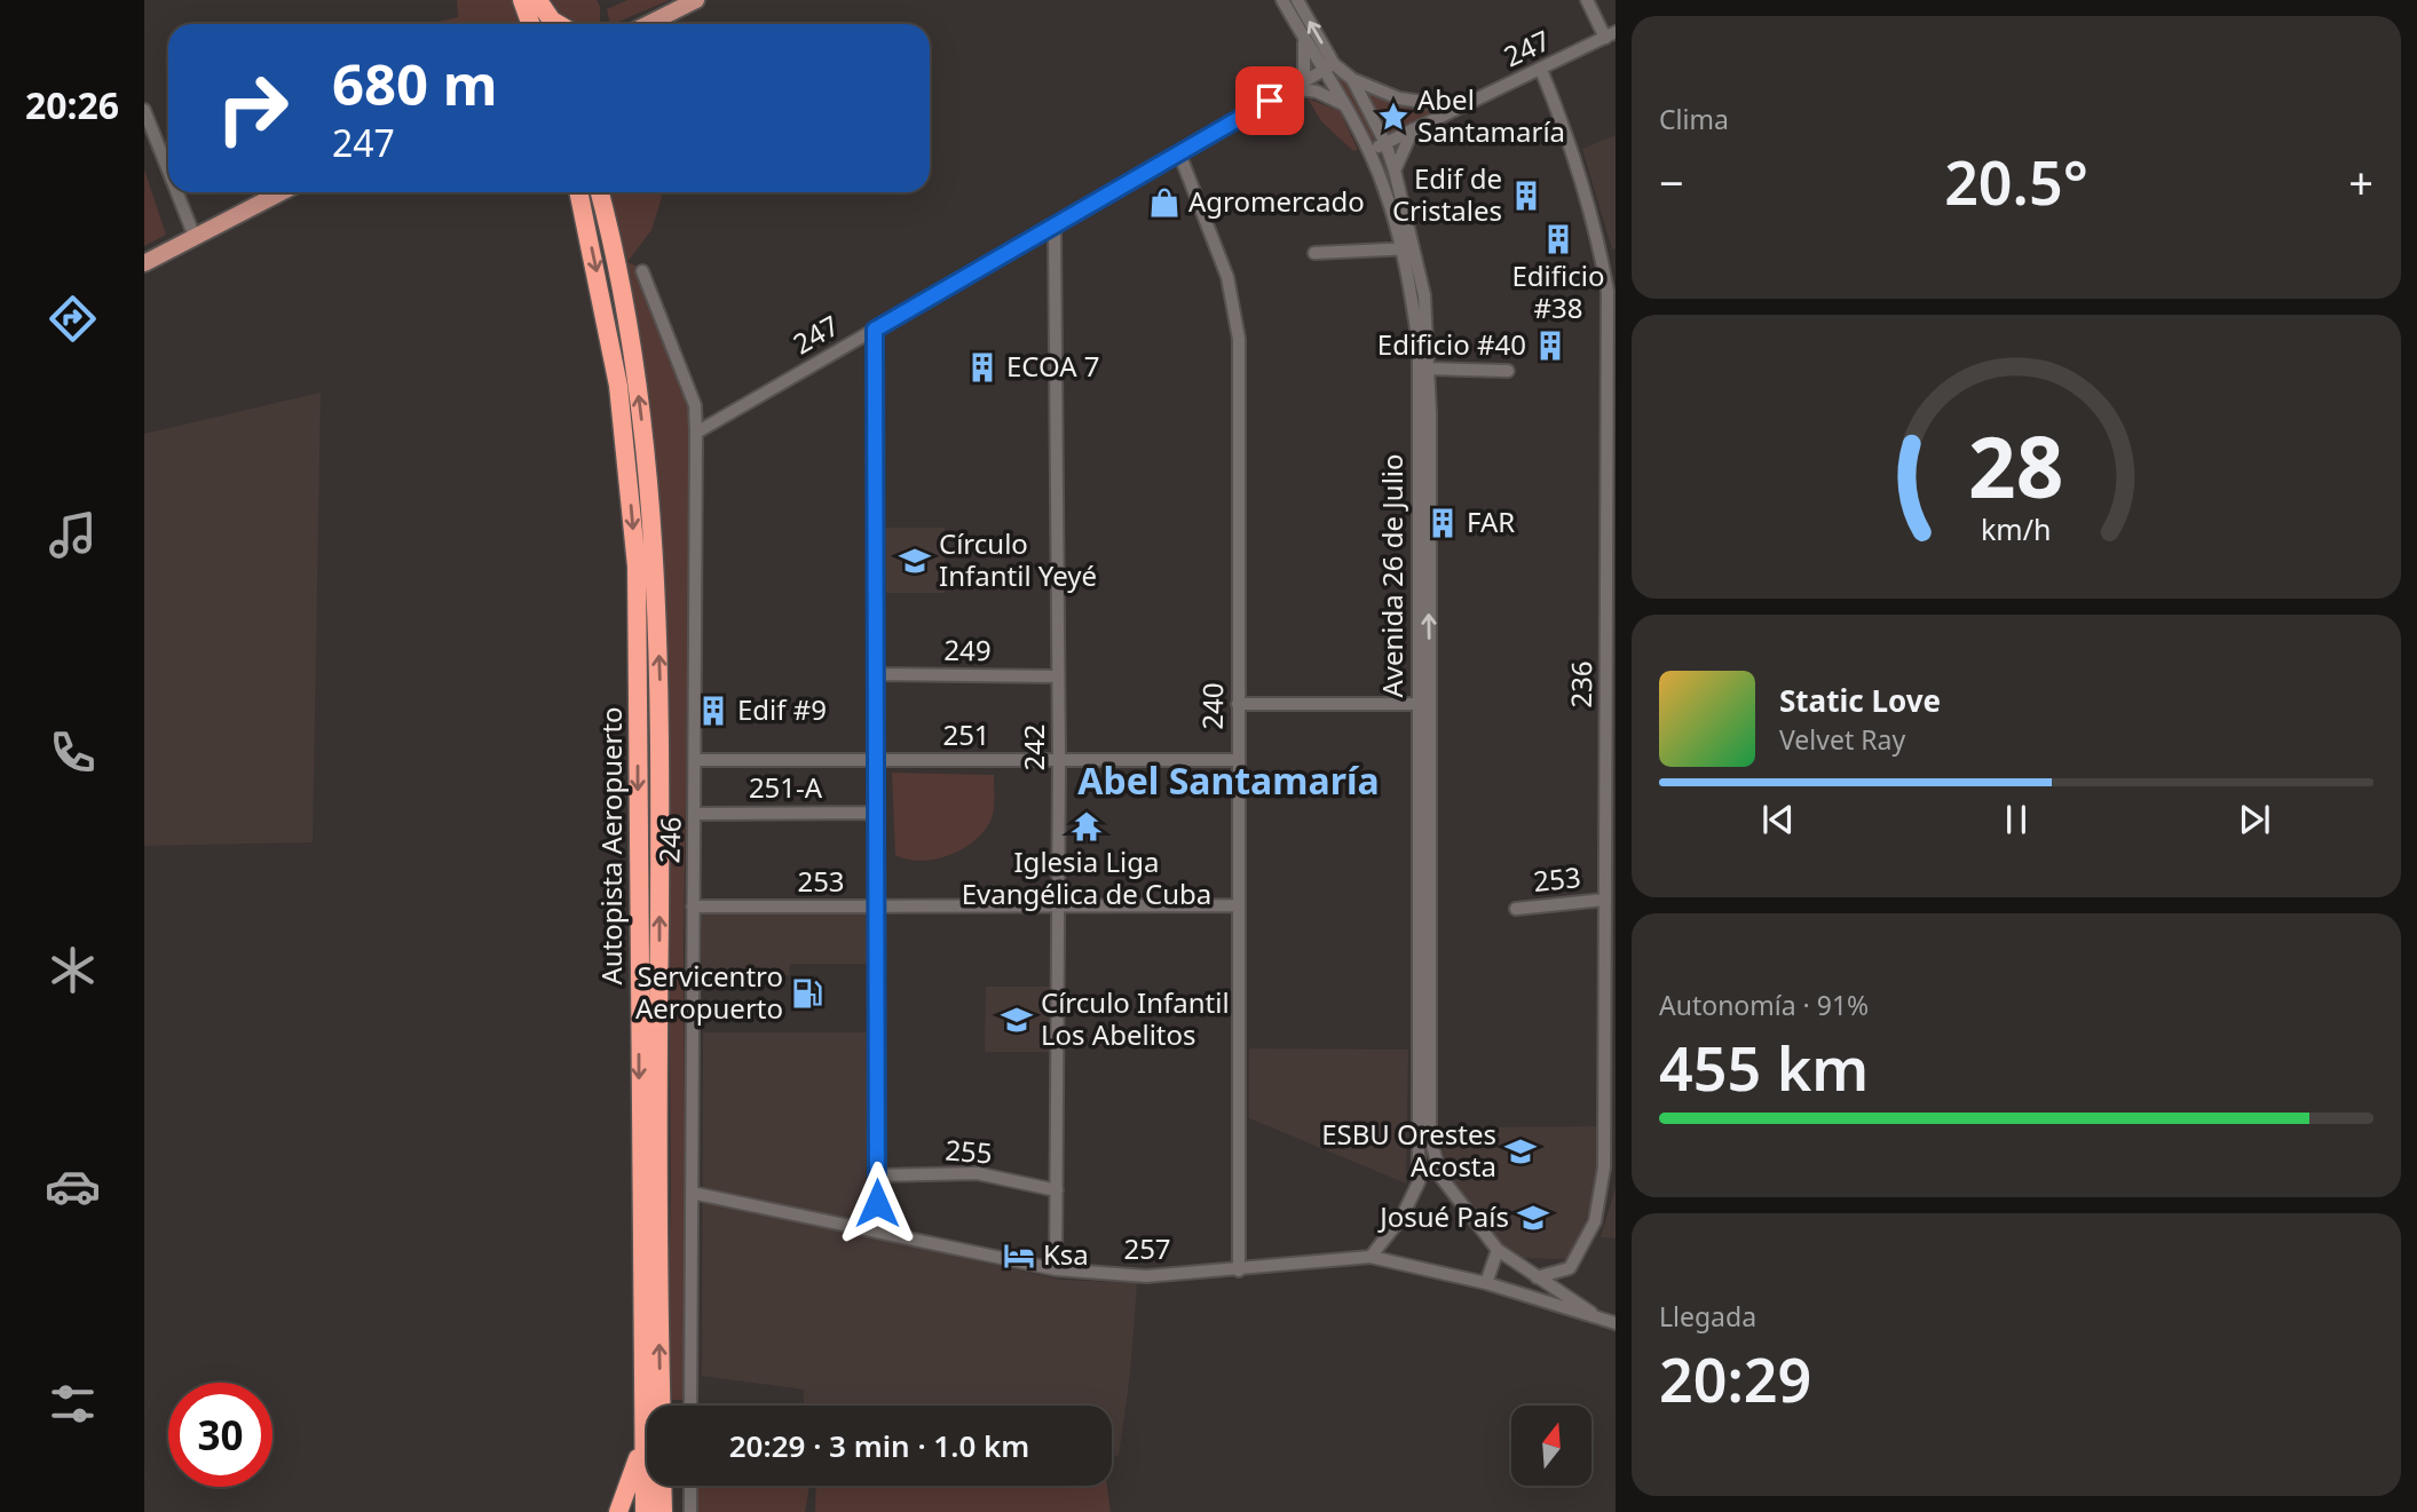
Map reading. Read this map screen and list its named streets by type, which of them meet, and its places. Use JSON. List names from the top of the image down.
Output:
{
  "streets": {
    "highway": ["Autopista Aeropuerto"],
    "street": [
      "247",
      "Avenida 26 de Julio",
      "249",
      "236",
      "240",
      "251",
      "242",
      "251-A",
      "246",
      "253",
      "255",
      "257"
    ]
  },
  "crossings": [
    ["247", "Avenida 26 de Julio"],
    ["247", "236"],
    ["247", "240"],
    ["247", "242"],
    ["247", "246"],
    ["Avenida 26 de Julio", "257"],
    ["249", "242"],
    ["236", "253"],
    ["236", "257"],
    ["240", "251"],
    ["240", "253"],
    ["240", "257"],
    ["251", "242"],
    ["251", "246"],
    ["242", "253"],
    ["242", "255"],
    ["242", "257"],
    ["251-A", "246"],
    ["246", "253"],
    ["246", "257"]
  ],
  "districts": ["Abel Santamaría"],
  "places": {
    "place": ["Abel Santamaría"],
    "building": [
      "Edif de Cristales",
      "Edificio #38",
      "Edificio #40",
      "ECOA 7",
      "FAR",
      "Edif #9"
    ],
    "shop": ["Agromercado"],
    "school or university": [
      "Círculo Infantil Yeyé",
      "Círculo Infantil Los Abelitos",
      "ESBU Orestes Acosta",
      "Josué País"
    ],
    "temple": ["Iglesia Liga Evangélica de Cuba"],
    "fuel station": ["Servicentro Aeropuerto"],
    "hotel": ["Ksa"]
  },
  "north": "top",
  "page": {
    "tabs": "20:26",
    "tile": [
      "Clima",
      ["Autonomía · 91%", "455 km"],
      ["Llegada", "20:29"]
    ],
    "turn": ["680 m", "247"],
    "heat": ["−", "20.5°", "+"],
    "song": ["Static Love", "Velvet Ray"],
    "limit": "30",
    "trip": "20:29 · 3 min · 1.0 km",
    "gauge": ["28", "km/h"]
  }
}
